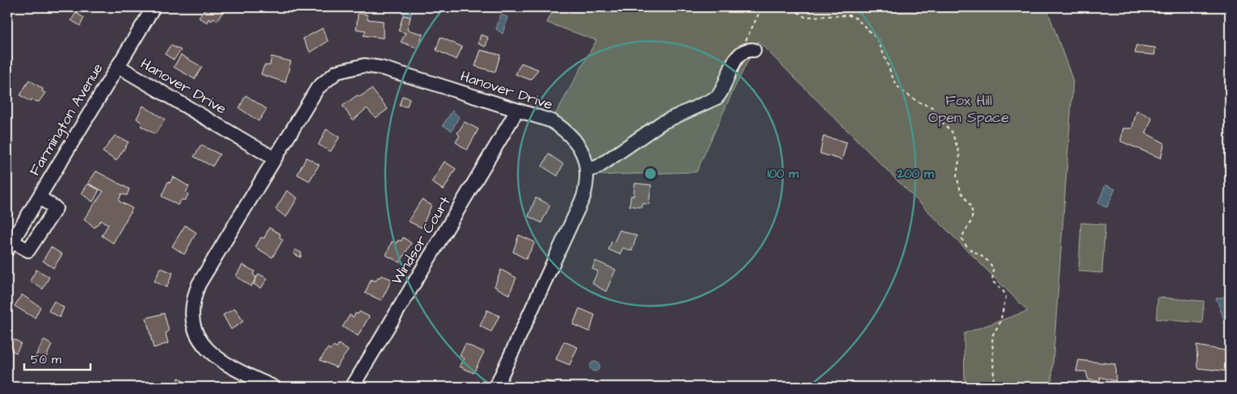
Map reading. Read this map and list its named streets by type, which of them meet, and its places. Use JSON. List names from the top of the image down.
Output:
{
  "streets": {
    "street": ["Hanover Drive", "Farmington Avenue", "Windsor Court"]
  },
  "crossings": [
    ["Hanover Drive", "Farmington Avenue"],
    ["Hanover Drive", "Windsor Court"]
  ],
  "parks": ["Fox Hill Open Space"],
  "scale_bar": "50 m",
  "rings": ["100 m", "200 m"]
}
